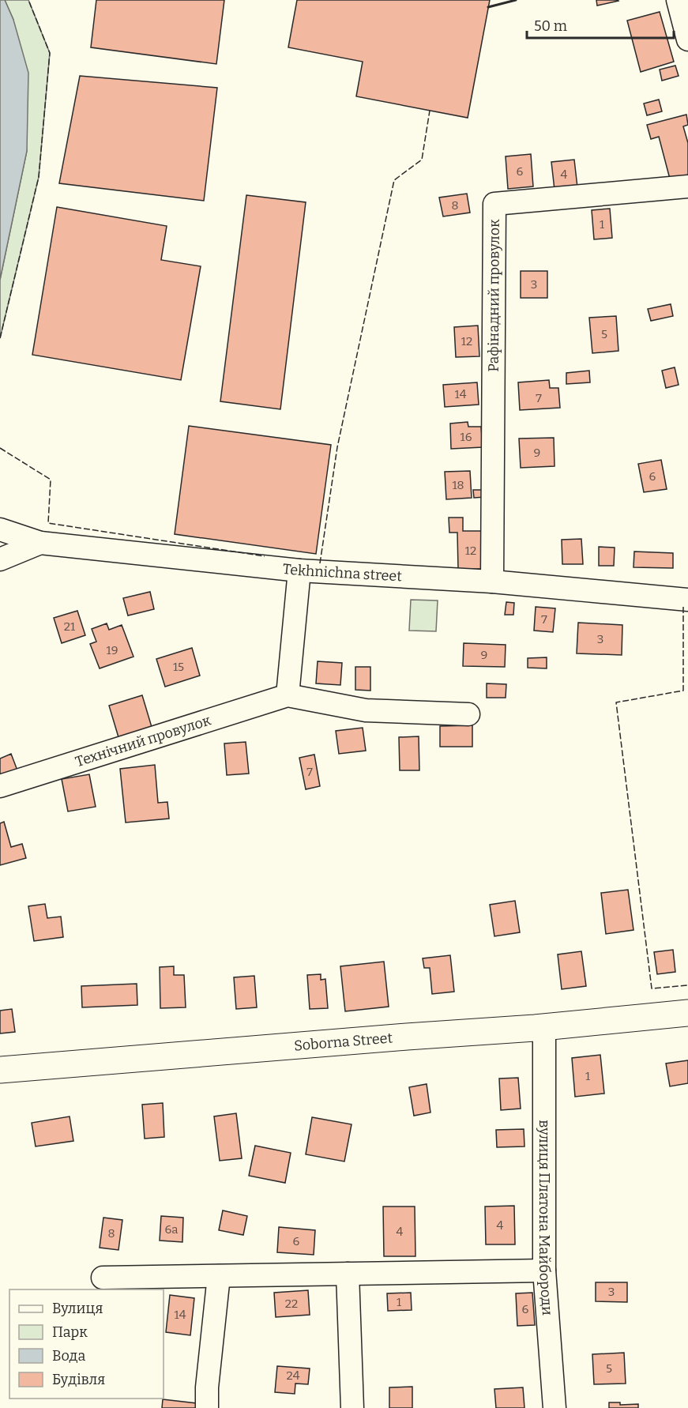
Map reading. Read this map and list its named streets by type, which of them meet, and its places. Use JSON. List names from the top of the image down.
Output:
{
  "streets": {
    "main road": ["Soborna Street"],
    "street": [
      "Рафінадний провулок",
      "Tekhnichna street",
      "Технічний провулок",
      "вулиця Платона Майбороди"
    ]
  },
  "crossings": [
    ["Рафінадний провулок", "Tekhnichna street"],
    ["Soborna Street", "вулиця Платона Майбороди"]
  ],
  "house_numbers": [
    "6",
    "4",
    "8",
    "1",
    "3",
    "5",
    "12",
    "14",
    "7",
    "16",
    "9",
    "6",
    "18",
    "12",
    "7",
    "21",
    "3",
    "19",
    "9",
    "15",
    "7",
    "1",
    "4",
    "6а",
    "4",
    "8",
    "6",
    "3",
    "1",
    "22",
    "6",
    "14",
    "5",
    "24"
  ],
  "legend": [
    "Вулиця",
    "Парк",
    "Вода",
    "Будівля"
  ],
  "scale_bar": "50 m"
}
